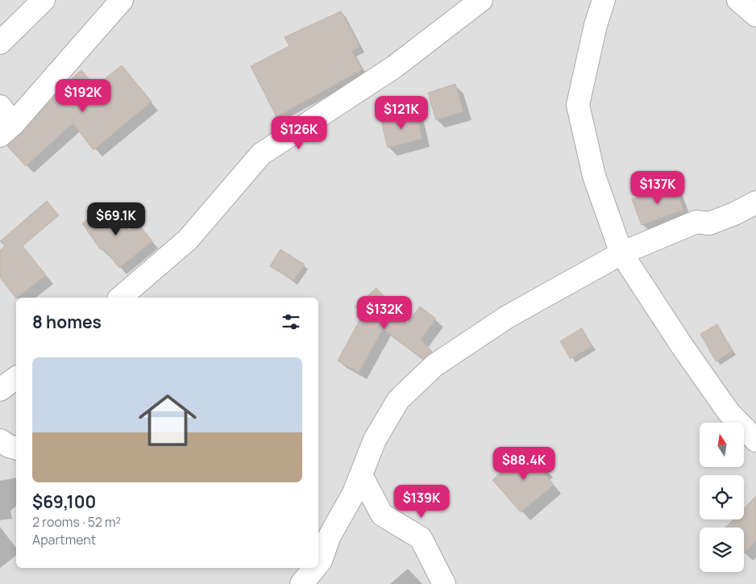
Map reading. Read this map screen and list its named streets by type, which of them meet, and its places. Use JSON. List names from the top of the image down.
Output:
{
  "north": "top",
  "page": {
    "price": [
      "$192K",
      "$121K",
      "$126K",
      "$137K",
      "$69.1K",
      "$132K",
      "$88.4K",
      "$139K"
    ],
    "heading": "8 homes",
    "list": [
      {
        "name": "$69,100",
        "note": "2 rooms · 52 m² · Apartment"
      }
    ]
  }
}
